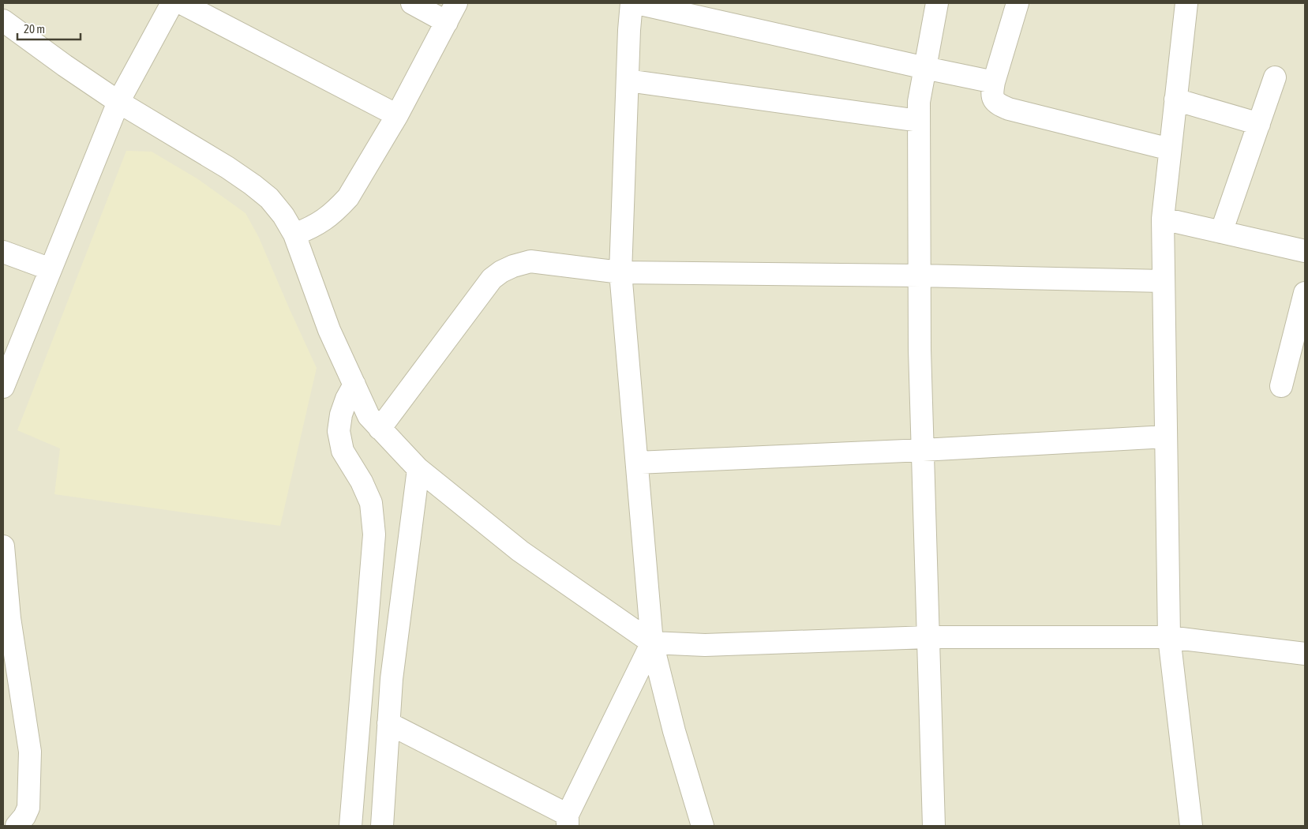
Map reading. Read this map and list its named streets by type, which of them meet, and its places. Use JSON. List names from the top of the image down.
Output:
{
  "scale_bar": "20 m"
}
